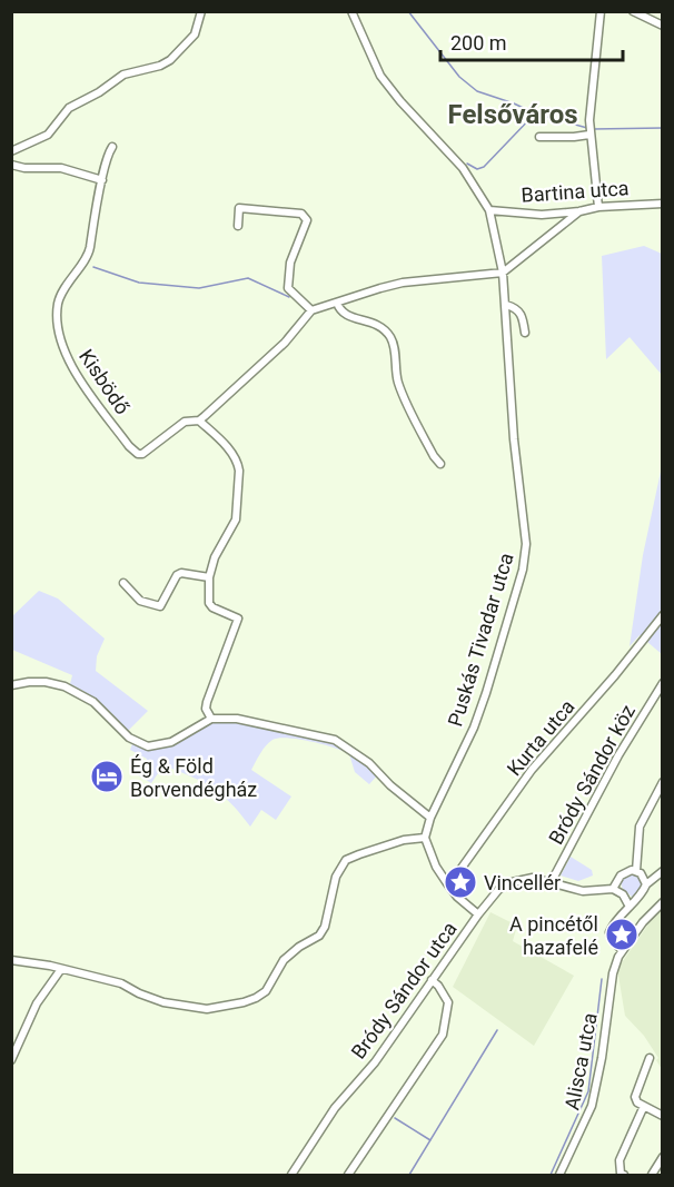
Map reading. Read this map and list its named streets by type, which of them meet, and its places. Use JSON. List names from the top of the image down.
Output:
{
  "streets": {
    "street": [
      "Bartina utca",
      "Kisbödő",
      "Puskás Tivadar utca",
      "Kurta utca",
      "Bródy Sándor köz",
      "Bródy Sándor utca",
      "Alisca utca"
    ]
  },
  "crossings": [
    ["Bartina utca", "Puskás Tivadar utca"],
    ["Bródy Sándor köz", "Bródy Sándor utca"]
  ],
  "districts": ["Felsőváros"],
  "places": {
    "hotel": ["Ég & Föld Borvendégház"],
    "place": ["Vincellér", "A pincétől hazafelé"]
  },
  "scale_bar": "200 m"
}
